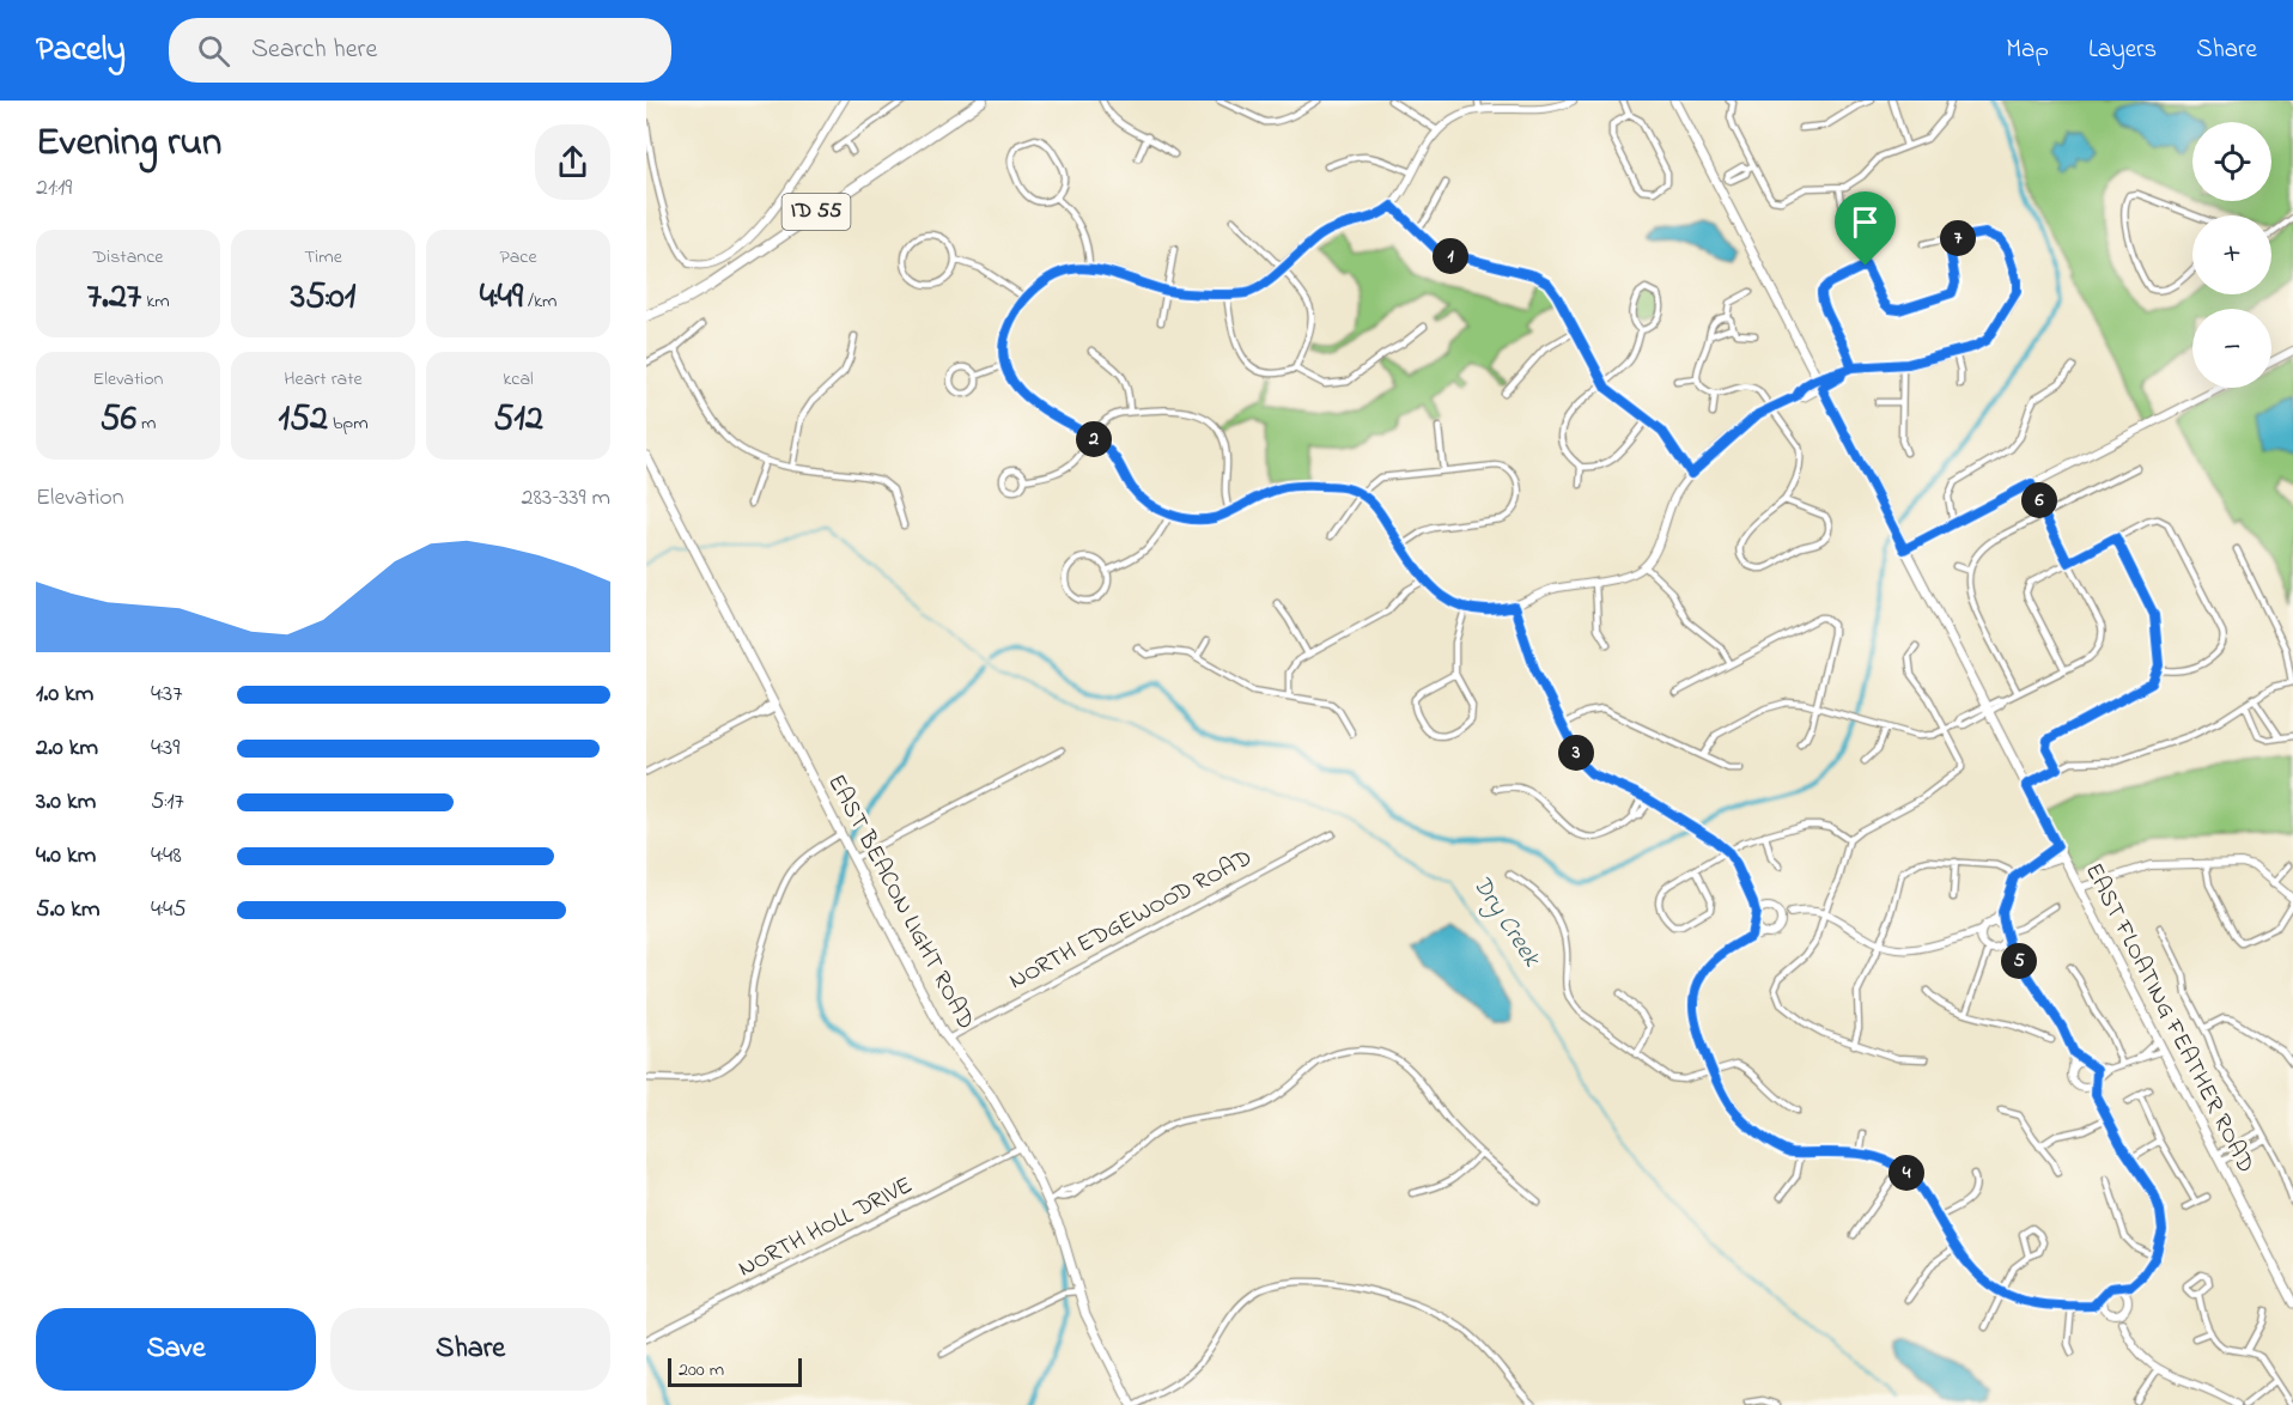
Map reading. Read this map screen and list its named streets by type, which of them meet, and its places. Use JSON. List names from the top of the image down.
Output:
{
  "streets": {
    "highway": ["ID 55"],
    "main road": ["EAST BEACON LIGHT ROAD", "EAST FLOATING FEATHER ROAD"],
    "street": ["NORTH EDGEWOOD ROAD", "NORTH HOLL DRIVE"]
  },
  "crossings": [
    ["EAST BEACON LIGHT ROAD", "NORTH EDGEWOOD ROAD"],
    ["EAST BEACON LIGHT ROAD", "NORTH HOLL DRIVE"]
  ],
  "water": ["Dry Creek"],
  "scale_bar": "200 m",
  "page": {
    "header": "Pacely",
    "search": "Search here",
    "nav": ["Map", "Layers", "Share"],
    "heading": ["Evening run", "21:19"],
    "map_buttons": ["+", "−"],
    "pins": [
      "7",
      "1",
      "2",
      "6",
      "3",
      "5",
      "4"
    ],
    "stats": [
      ["Distance", "7.27 km"],
      ["Time", "35:01"],
      ["Pace", "4:49 /km"],
      ["Elevation", "56 m"],
      ["Heart rate", "152 bpm"],
      ["kcal", "512"]
    ],
    "chart": ["Elevation", "283–339 m"],
    "list": [
      {
        "name": "1.0 km",
        "note": "4:37"
      },
      {
        "name": "2.0 km",
        "note": "4:39"
      },
      {
        "name": "3.0 km",
        "note": "5:17"
      },
      {
        "name": "4.0 km",
        "note": "4:48"
      },
      {
        "name": "5.0 km",
        "note": "4:45"
      }
    ],
    "buttons": ["Save", "Share"],
    "scale": "200 m"
  }
}
